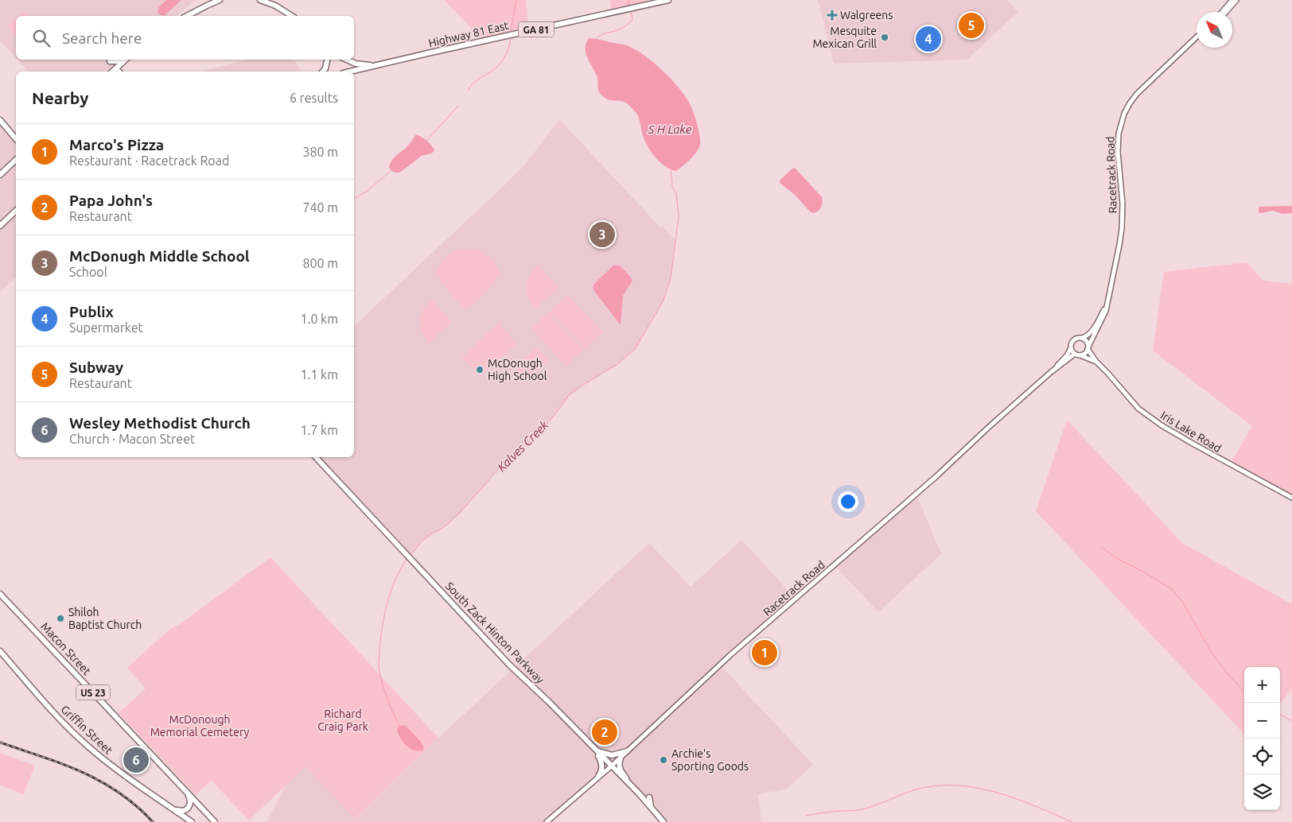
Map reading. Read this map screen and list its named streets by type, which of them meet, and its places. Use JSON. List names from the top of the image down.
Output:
{
  "streets": {
    "main road": [
      "GA 81",
      "Highway 81 East",
      "South Zack Hinton Parkway",
      "Macon Street",
      "US 23",
      "Griffin Street"
    ],
    "street": ["Racetrack Road", "Iris Lake Road"]
  },
  "crossings": [
    ["GA 81", "Highway 81 East"],
    ["Racetrack Road", "Iris Lake Road"],
    ["Racetrack Road", "South Zack Hinton Parkway"]
  ],
  "water": ["S H Lake", "Kalves Creek"],
  "parks": ["Richard Craig Park", "McDonough Memorial Cemetery"],
  "places": {
    "health": ["Walgreens"],
    "other": [
      "Mesquite Mexican Grill",
      "McDonugh High School",
      "Shiloh Baptist Church",
      "Archie's Sporting Goods"
    ]
  },
  "north": "top left",
  "page": {
    "pins": [
      "5",
      "4",
      "3",
      "1",
      "2",
      "6"
    ],
    "search": "Search here",
    "heading": ["Nearby", "6 results"],
    "list": [
      {
        "mark": "1",
        "name": "Marco's Pizza",
        "note": "Restaurant · Racetrack Road",
        "value": "380 m"
      },
      {
        "mark": "2",
        "name": "Papa John's",
        "note": "Restaurant",
        "value": "740 m"
      },
      {
        "mark": "3",
        "name": "McDonugh Middle School",
        "note": "School",
        "value": "800 m"
      },
      {
        "mark": "4",
        "name": "Publix",
        "note": "Supermarket",
        "value": "1.0 km"
      },
      {
        "mark": "5",
        "name": "Subway",
        "note": "Restaurant",
        "value": "1.1 km"
      },
      {
        "mark": "6",
        "name": "Wesley Methodist Church",
        "note": "Church · Macon Street",
        "value": "1.7 km"
      }
    ],
    "map_buttons": ["+", "−"]
  }
}
